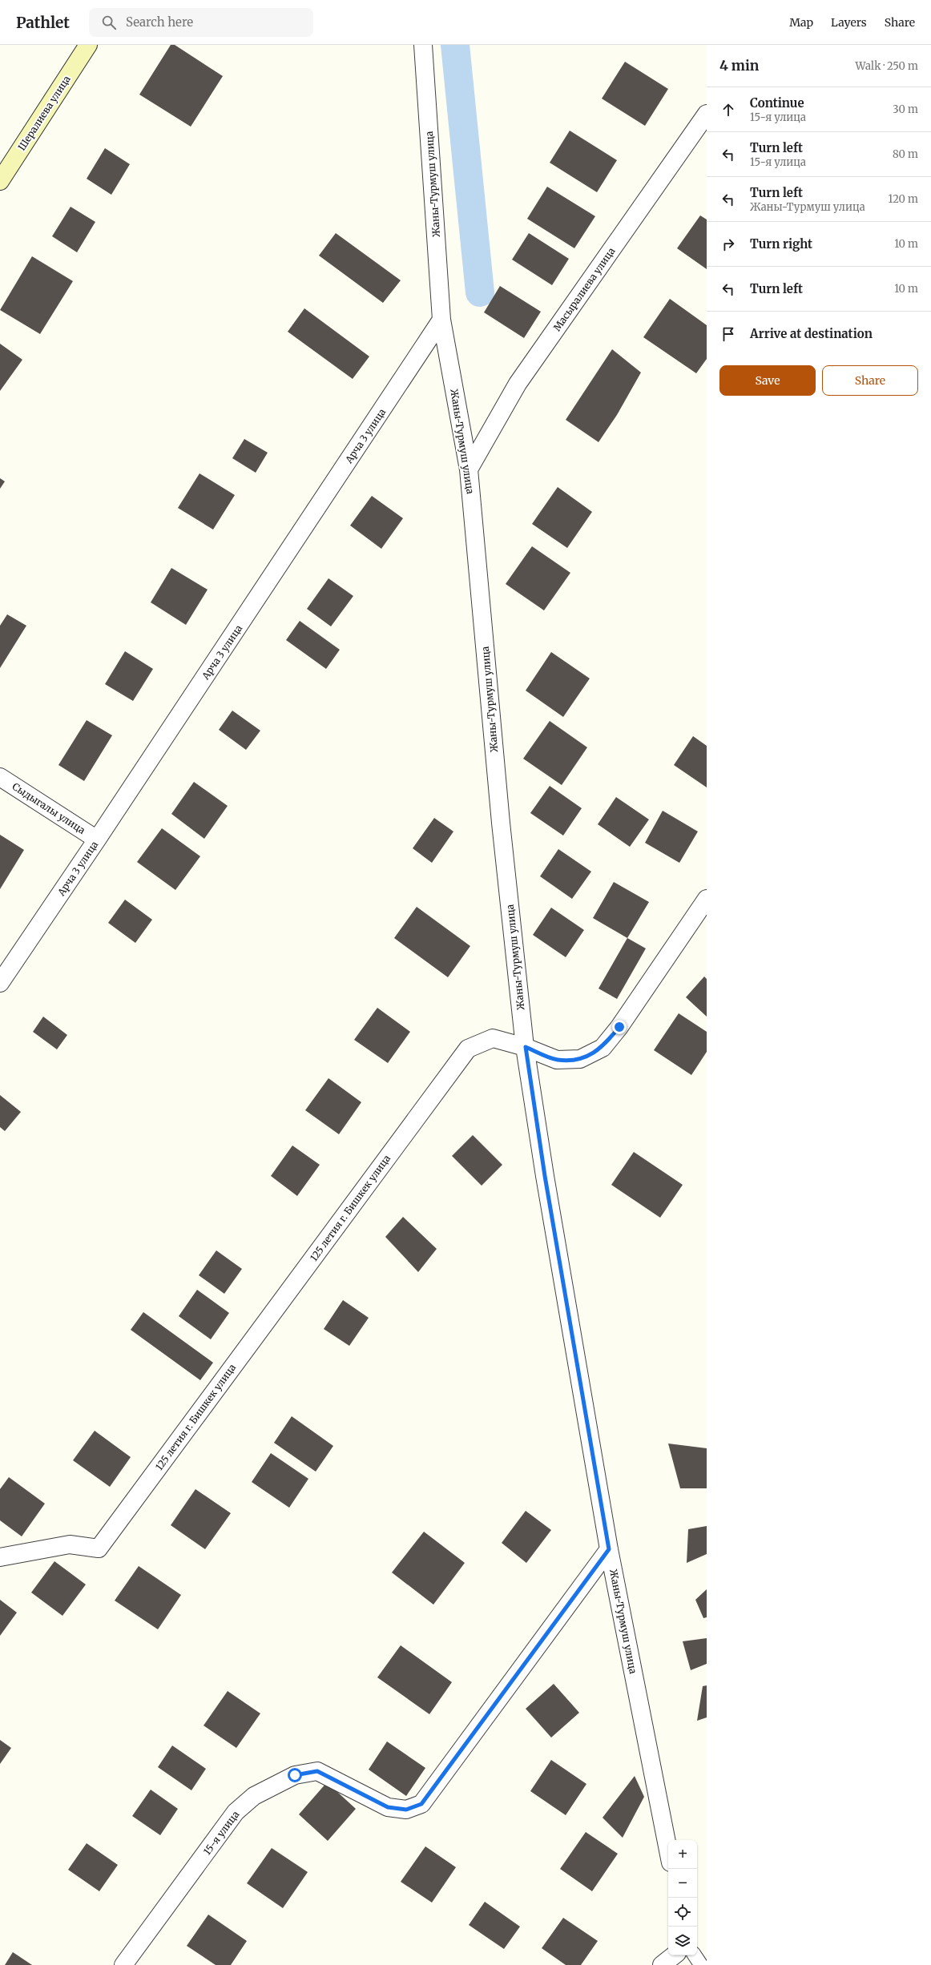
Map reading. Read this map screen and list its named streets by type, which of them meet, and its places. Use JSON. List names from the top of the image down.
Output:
{
  "streets": {
    "street": [
      "Шералиева улица",
      "Жаны-Турмуш улица",
      "Масыралиева улица",
      "Арча 3 улица",
      "Сыдыгалы улица",
      "125 летия г. Бишкек улица",
      "15-я улица"
    ]
  },
  "crossings": [
    ["Жаны-Турмуш улица", "Масыралиева улица"],
    ["Жаны-Турмуш улица", "Арча 3 улица"],
    ["Жаны-Турмуш улица", "125 летия г. Бишкек улица"],
    ["Жаны-Турмуш улица", "15-я улица"],
    ["Арча 3 улица", "Сыдыгалы улица"]
  ],
  "page": {
    "header": "Pathlet",
    "search": "Search here",
    "nav": ["Map", "Layers", "Share"],
    "heading": ["4 min", "Walk · 250 m"],
    "list": [
      ["Continue", "15-я улица", "30 m"],
      ["Turn left", "15-я улица", "80 m"],
      ["Turn left", "Жаны-Турмуш улица", "120 m"],
      ["Turn right", "10 m"],
      ["Turn left", "10 m"],
      "Arrive at destination"
    ],
    "buttons": ["Save", "Share"],
    "map_buttons": ["+", "−"]
  }
}
